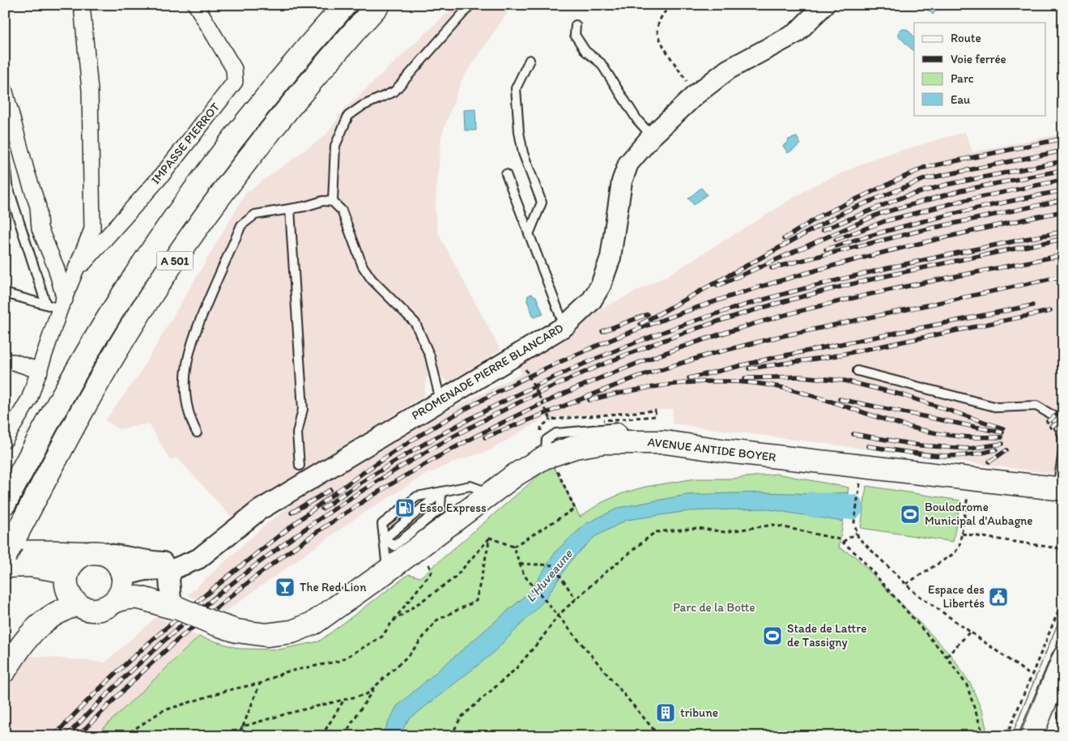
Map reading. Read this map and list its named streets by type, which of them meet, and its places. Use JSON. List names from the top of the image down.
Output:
{
  "streets": {
    "main road": ["A 501", "AVENUE ANTIDE BOYER"],
    "street": ["IMPASSE PIERROT", "PROMENADE PIERRE BLANCARD"]
  },
  "water": ["L'Huveaune"],
  "parks": ["Parc de la Botte"],
  "places": {
    "fuel station": ["Esso Express"],
    "sports": ["Boulodrome Municipal d'Aubagne", "Stade de Lattre de Tassigny"],
    "bar": ["The Red Lion"],
    "public building": ["Espace des Libertés"],
    "building": ["tribune"]
  },
  "legend": [
    "Route",
    "Voie ferrée",
    "Parc",
    "Eau"
  ]
}
